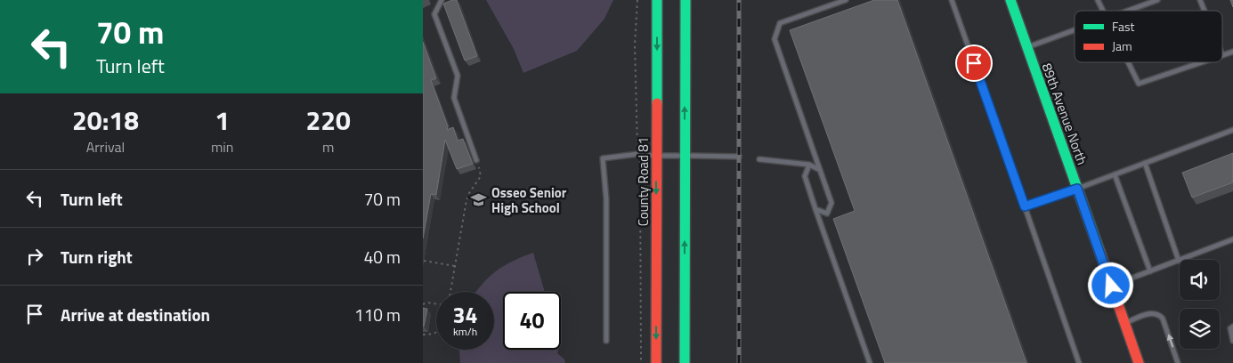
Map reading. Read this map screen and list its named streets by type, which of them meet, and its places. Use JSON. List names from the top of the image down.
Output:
{
  "streets": {
    "main road": ["89th Avenue North", "County Road 81"]
  },
  "places": {
    "school or university": ["Osseo Senior High School"]
  },
  "legend": ["Fast", "Jam"],
  "page": {
    "turn": ["70 m", "Turn left"],
    "eta": [
      "20:18",
      "Arrival",
      "1",
      "min",
      "220",
      "m"
    ],
    "list": [
      {
        "name": "Turn left",
        "value": "70 m"
      },
      {
        "name": "Turn right",
        "value": "40 m"
      },
      {
        "name": "Arrive at destination",
        "value": "110 m"
      }
    ],
    "speed": "34 km/h",
    "limit": "40"
  }
}
